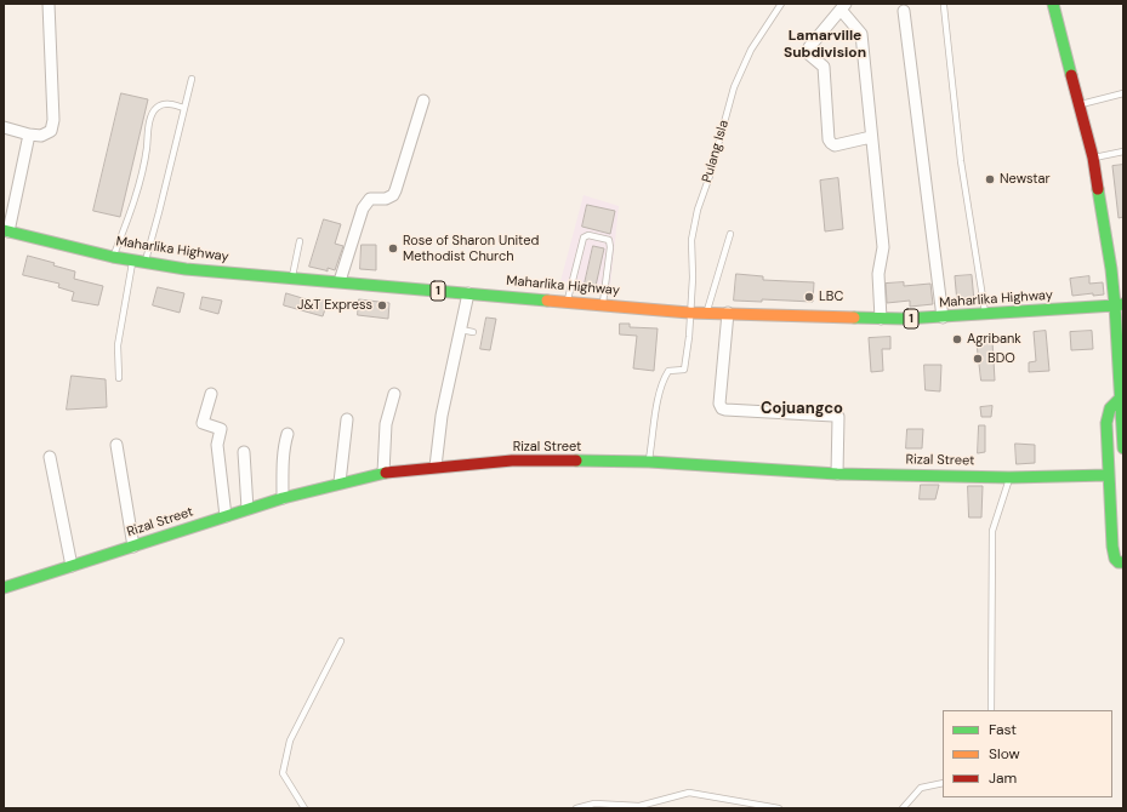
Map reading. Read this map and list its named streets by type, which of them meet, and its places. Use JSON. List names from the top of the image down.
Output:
{
  "streets": {
    "main road": ["Maharlika Highway", "1", "Rizal Street"],
    "lane": ["Pulang Isla"]
  },
  "crossings": [
    ["Pulang Isla", "Maharlika Highway"],
    ["Pulang Isla", "Rizal Street"]
  ],
  "districts": ["Lamarville Subdivision", "Cojuangco"],
  "places": [
    "Newstar",
    "Rose of Sharon United Methodist Church",
    "LBC",
    "J&T Express",
    "Agribank",
    "BDO"
  ],
  "legend": ["Fast", "Slow", "Jam"]
}
